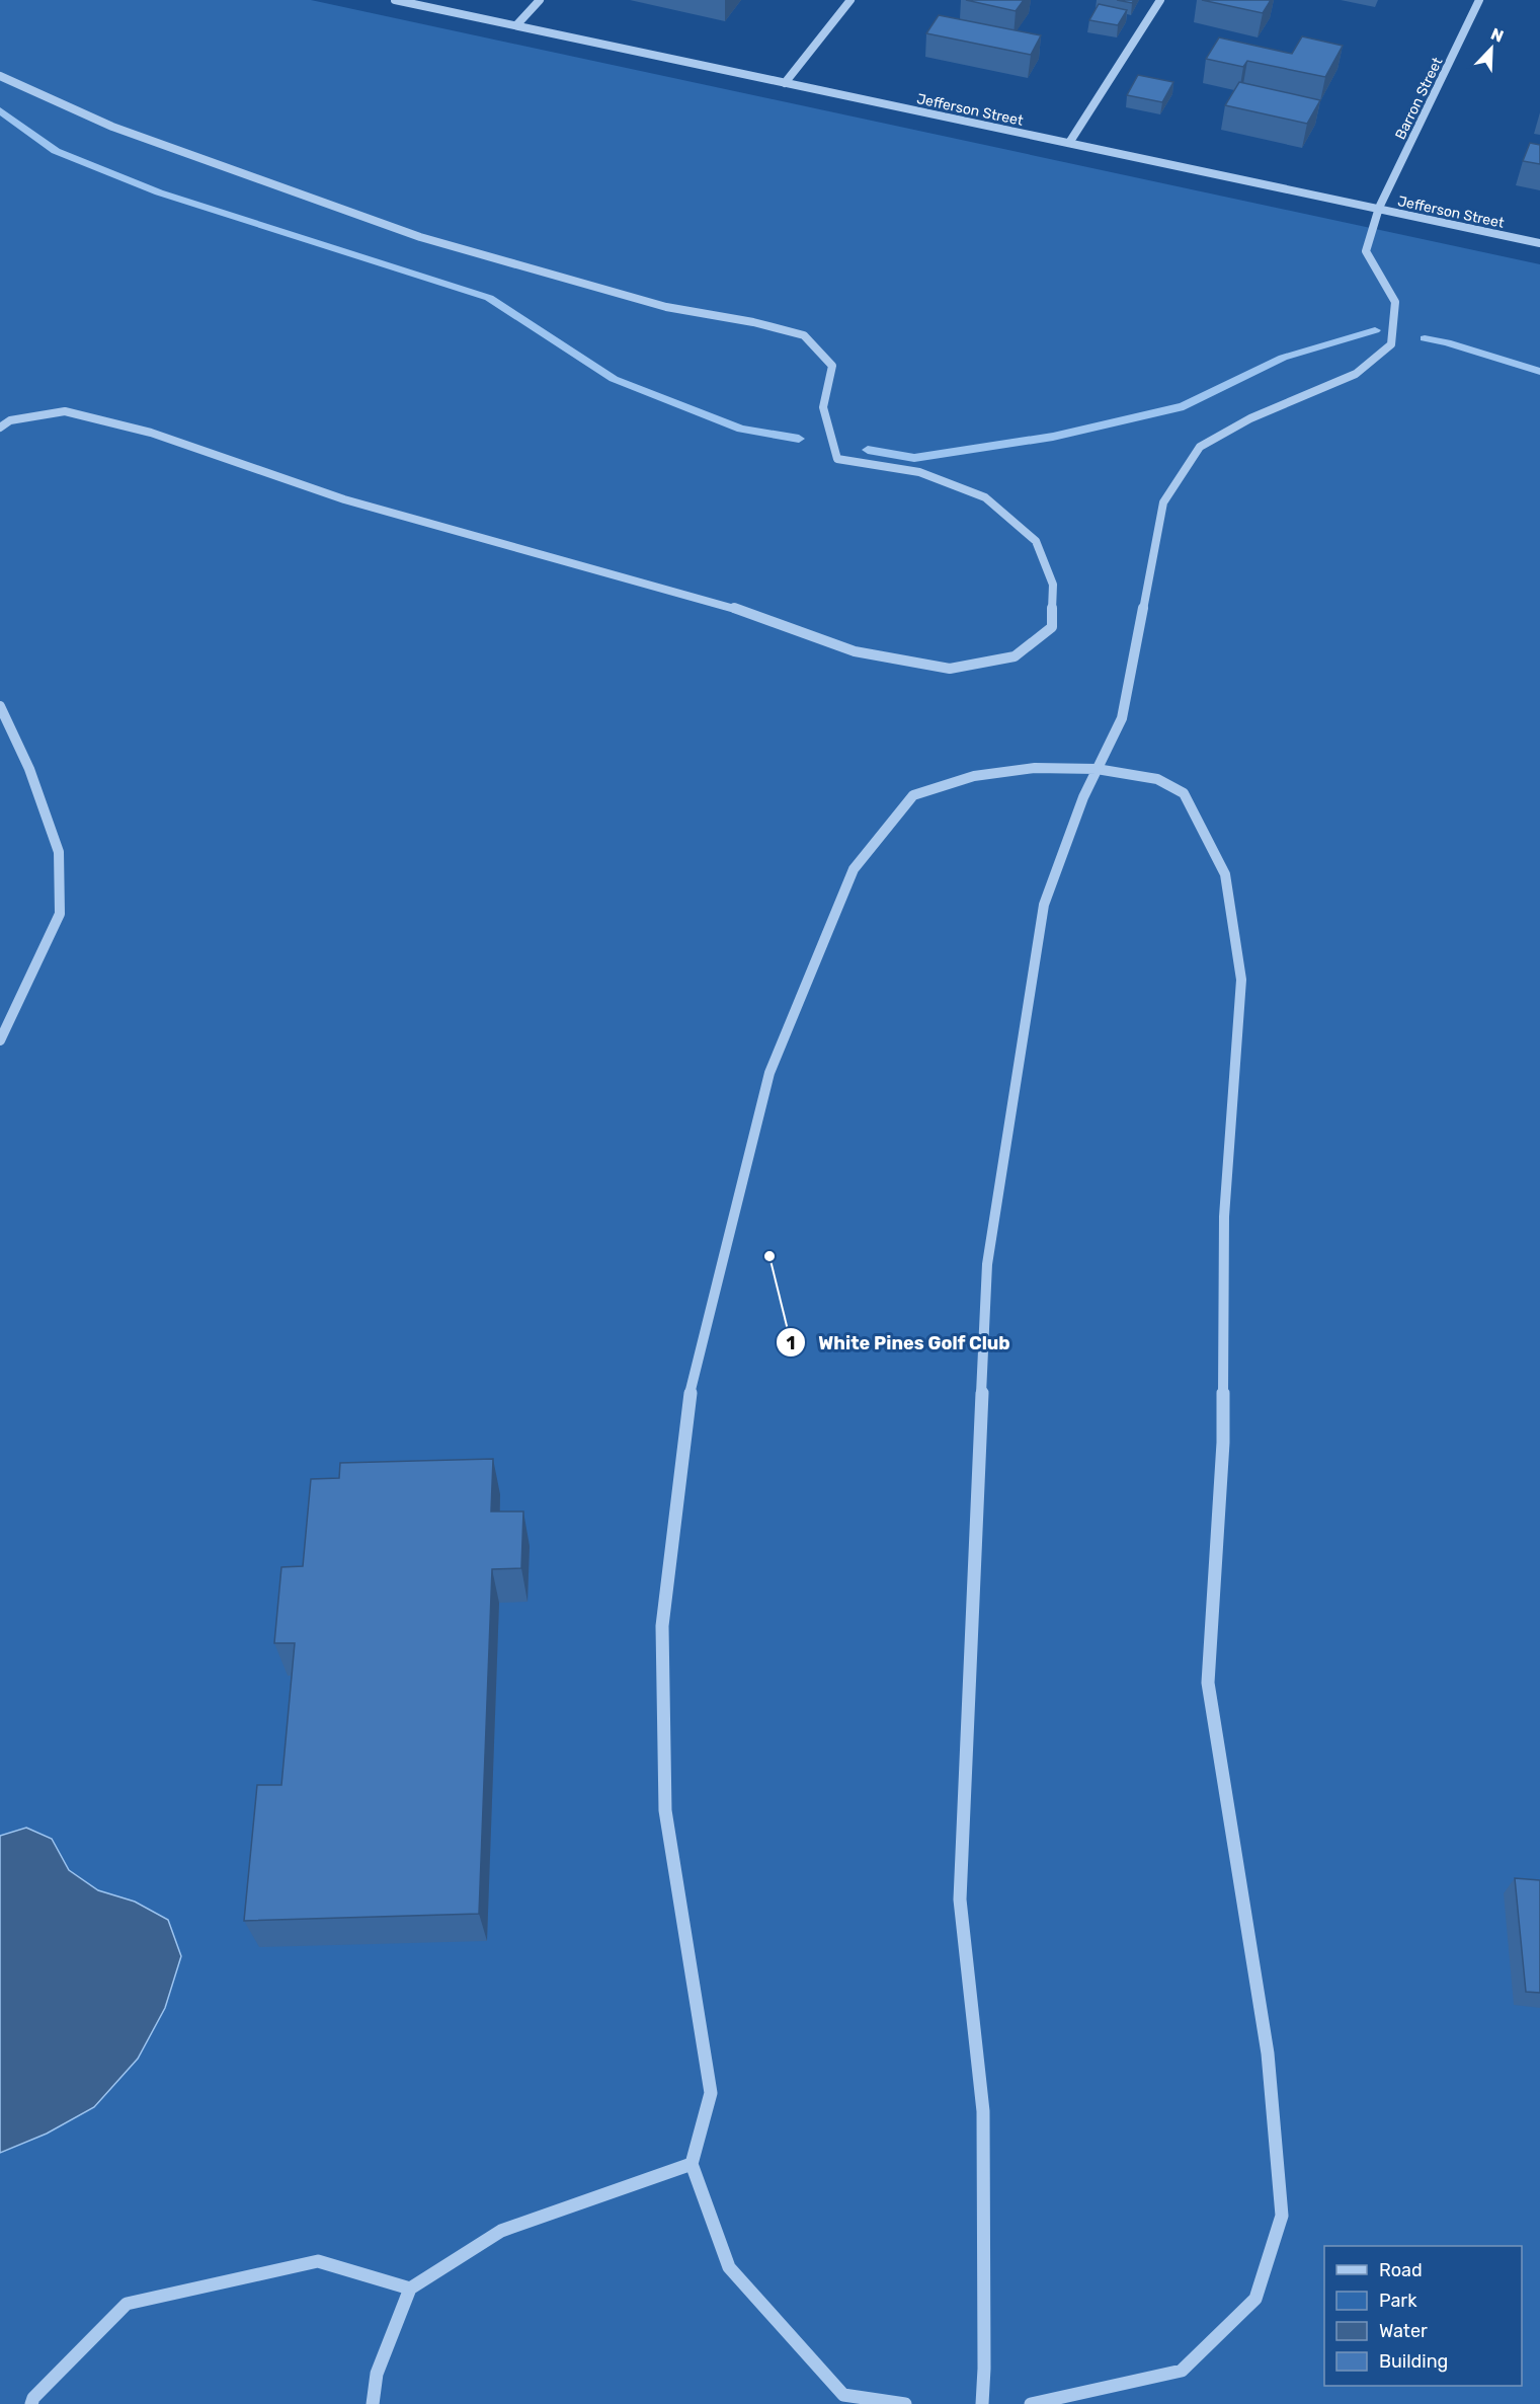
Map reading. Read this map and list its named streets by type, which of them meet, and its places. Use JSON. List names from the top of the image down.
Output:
{
  "streets": {
    "street": ["Barron Street", "Jefferson Street"]
  },
  "crossings": [
    ["Barron Street", "Jefferson Street"]
  ],
  "places": ["White Pines Golf Club"],
  "legend": [
    "Road",
    "Park",
    "Water",
    "Building"
  ],
  "north": "top right"
}
